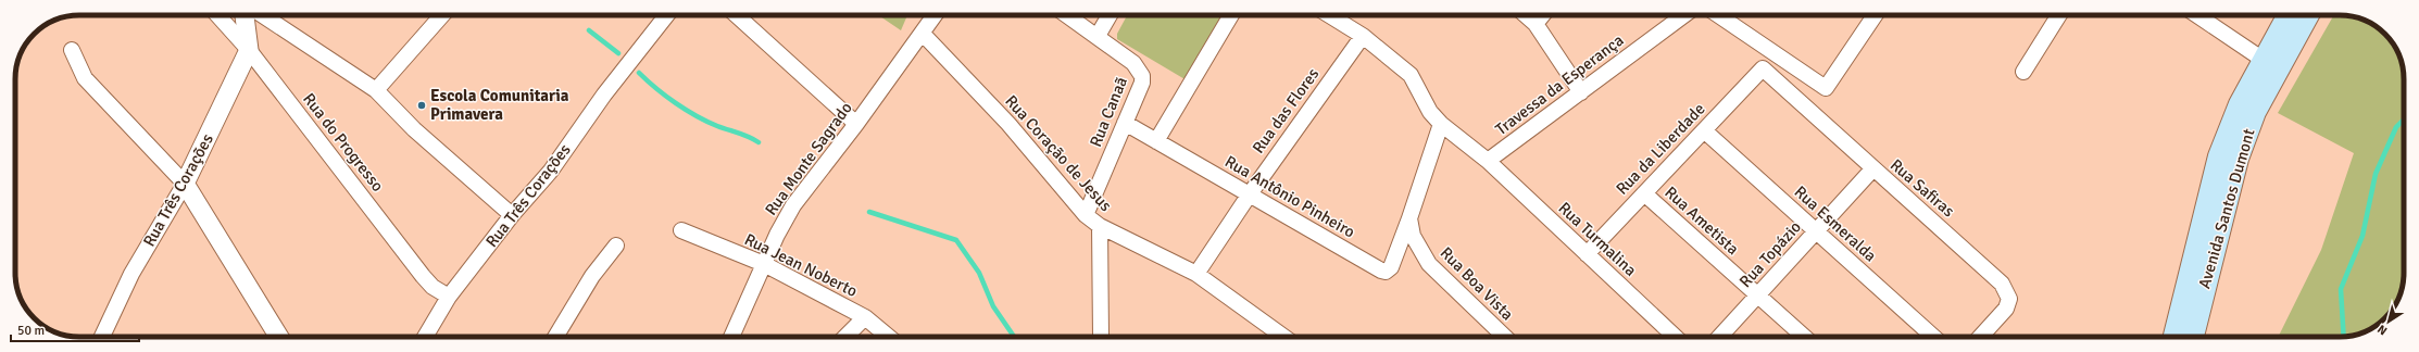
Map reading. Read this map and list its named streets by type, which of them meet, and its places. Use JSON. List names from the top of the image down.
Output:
{
  "streets": {
    "main road": ["Avenida Santos Dumont"],
    "street": [
      "Travessa da Esperança",
      "Rua das Flores",
      "Rua Canaã",
      "Rua do Progresso",
      "Rua da Liberdade",
      "Rua Coração de Jesus",
      "Rua Monte Sagrado",
      "Rua Safiras",
      "Rua Três Corações",
      "Rua Antônio Pinheiro",
      "Rua Ametista",
      "Rua Esmeralda",
      "Rua Turmalina",
      "Rua Topázio",
      "Rua Jean Noberto",
      "Rua Boa Vista"
    ]
  },
  "crossings": [
    ["Travessa da Esperança", "Rua Turmalina"],
    ["Rua das Flores", "Rua Coração de Jesus"],
    ["Rua das Flores", "Rua Antônio Pinheiro"],
    ["Rua das Flores", "Rua Turmalina"],
    ["Rua Canaã", "Rua Coração de Jesus"],
    ["Rua Canaã", "Rua Antônio Pinheiro"],
    ["Rua do Progresso", "Rua Três Corações"],
    ["Rua da Liberdade", "Rua Safiras"],
    ["Rua da Liberdade", "Rua Ametista"],
    ["Rua da Liberdade", "Rua Esmeralda"],
    ["Rua da Liberdade", "Rua Turmalina"],
    ["Rua Coração de Jesus", "Rua Monte Sagrado"],
    ["Rua Monte Sagrado", "Rua Jean Noberto"],
    ["Rua Safiras", "Rua Topázio"],
    ["Rua Antônio Pinheiro", "Rua Boa Vista"],
    ["Rua Ametista", "Rua Topázio"],
    ["Rua Esmeralda", "Rua Topázio"]
  ],
  "places": ["Escola Comunitaria Primavera"],
  "scale_bar": "50 m",
  "north": "bottom left"
}
